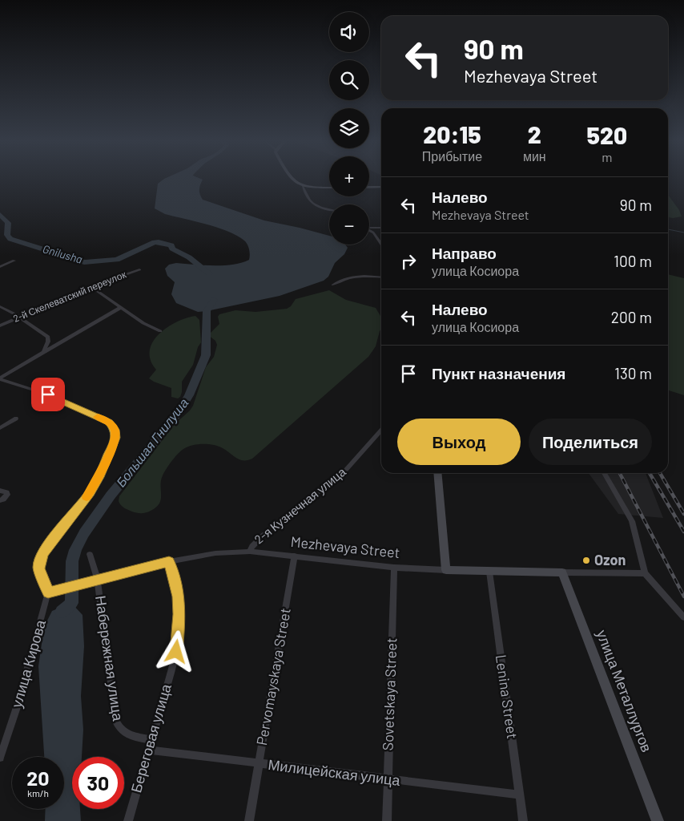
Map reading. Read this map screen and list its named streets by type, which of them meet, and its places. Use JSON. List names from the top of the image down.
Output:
{
  "streets": {
    "street": [
      "2-й Скелеватский переулок",
      "2-я Кузнечная улица",
      "Mezhevaya Street",
      "Набережная улица",
      "улица Кирова",
      "Pervomayskaya Street",
      "улица Металлургов",
      "Sovetskaya Street",
      "Lenina Street",
      "Береговая улица",
      "Милицейская улица"
    ]
  },
  "crossings": [
    ["2-я Кузнечная улица", "Mezhevaya Street"],
    ["Mezhevaya Street", "Набережная улица"],
    ["Mezhevaya Street", "улица Кирова"],
    ["Mezhevaya Street", "Pervomayskaya Street"],
    ["Mezhevaya Street", "улица Металлургов"],
    ["Mezhevaya Street", "Sovetskaya Street"],
    ["Mezhevaya Street", "Lenina Street"],
    ["Mezhevaya Street", "Береговая улица"],
    ["Набережная улица", "Береговая улица"],
    ["Pervomayskaya Street", "Милицейская улица"],
    ["Sovetskaya Street", "Милицейская улица"],
    ["Lenina Street", "Милицейская улица"],
    ["Береговая улица", "Милицейская улица"]
  ],
  "water": ["Gnilusha", "Большая Гнилуша"],
  "places": ["Ozon"],
  "page": {
    "map_buttons": ["+", "−"],
    "turn": ["90 m", "Mezhevaya Street"],
    "eta": [
      "20:15",
      "Прибытие",
      "2",
      "мин",
      "520",
      "m"
    ],
    "list": [
      {
        "name": "Налево",
        "note": "Mezhevaya Street",
        "value": "90 m"
      },
      {
        "name": "Направо",
        "note": "улица Косиора",
        "value": "100 m"
      },
      {
        "name": "Налево",
        "note": "улица Косиора",
        "value": "200 m"
      },
      {
        "name": "Пункт назначения",
        "value": "130 m"
      }
    ],
    "buttons": ["Выход", "Поделиться"],
    "speed": "20 km/h",
    "limit": "30"
  }
}
